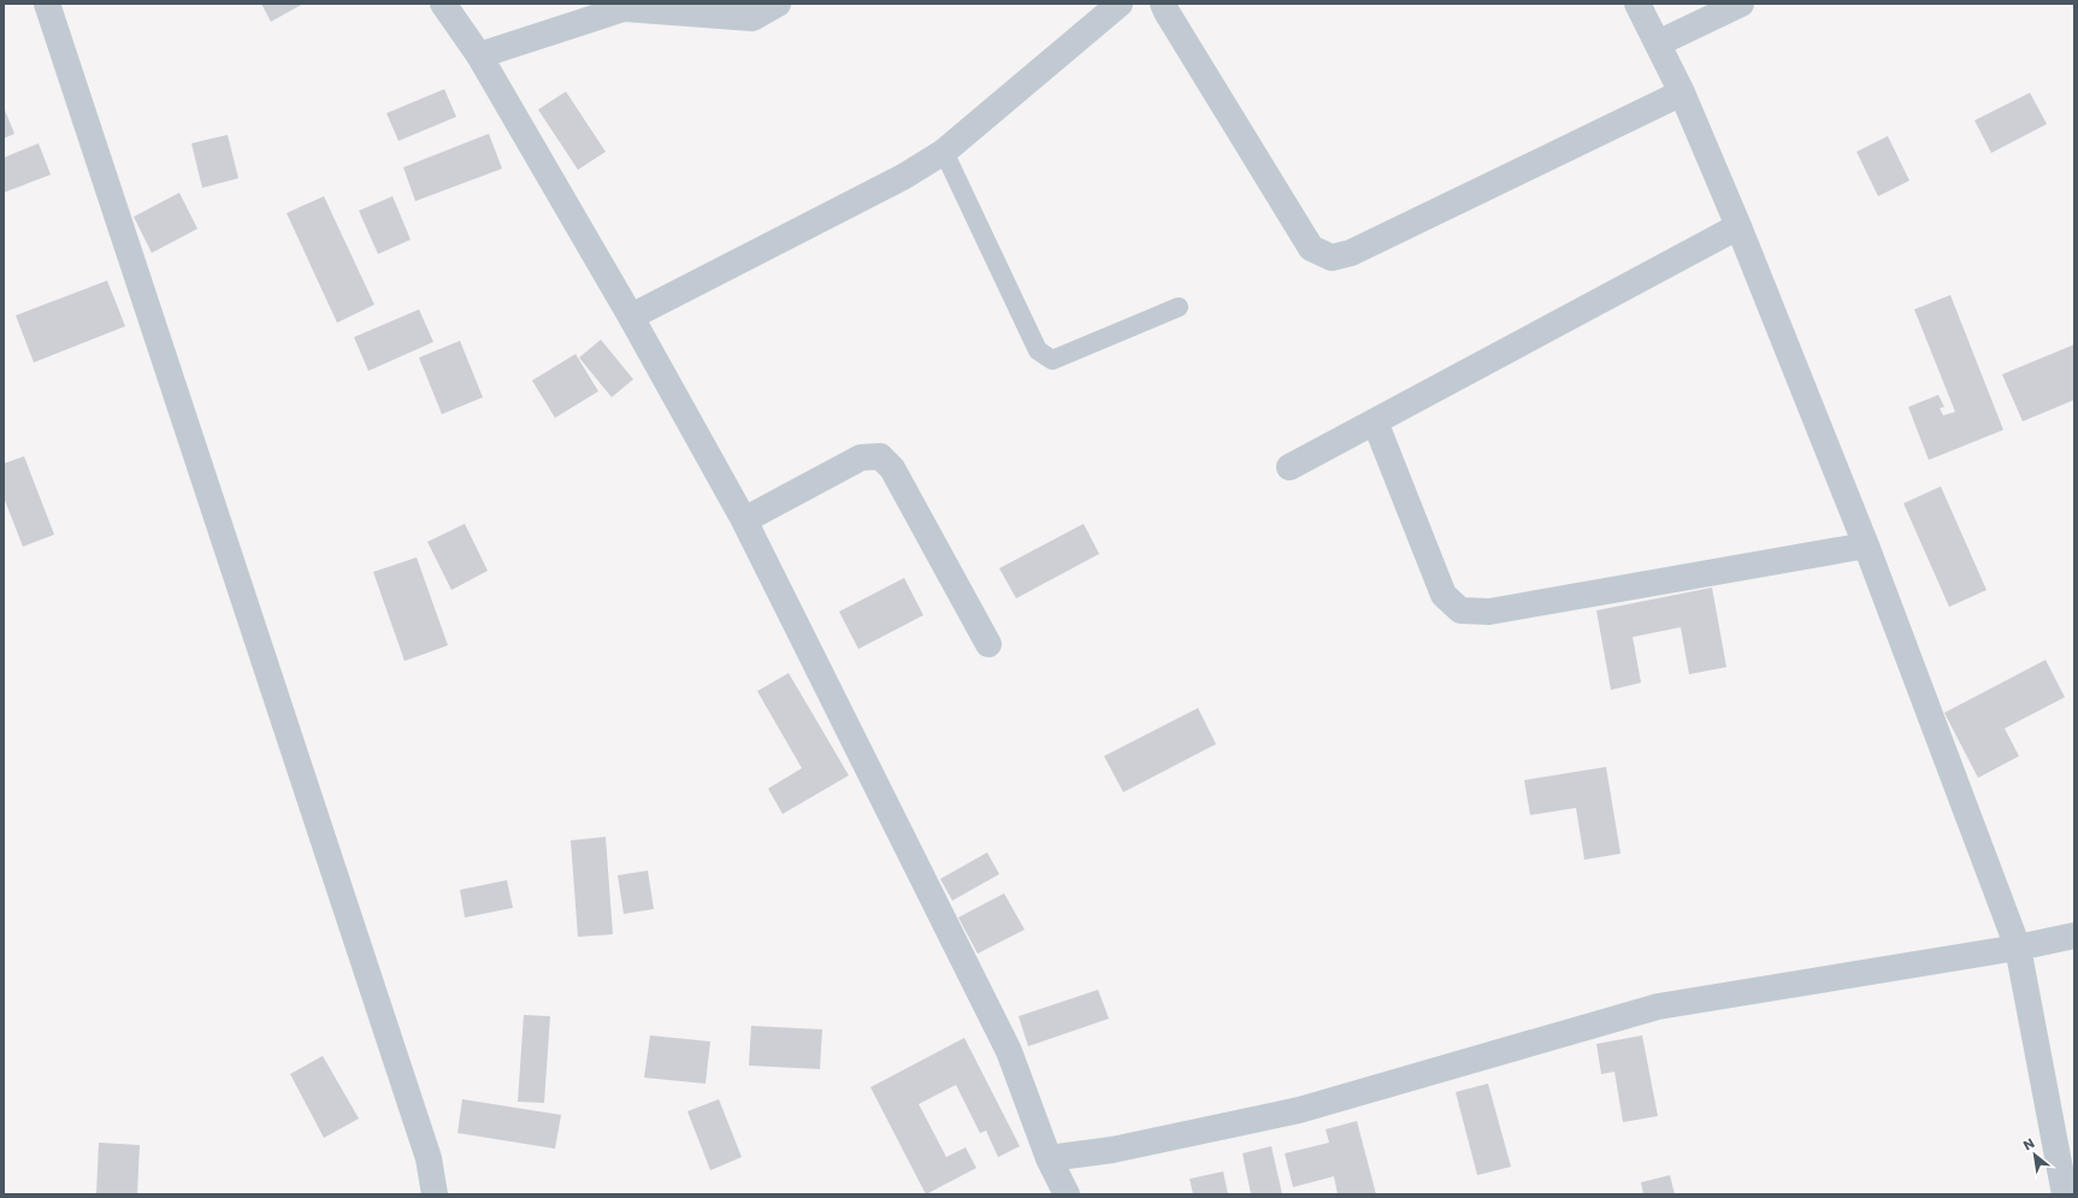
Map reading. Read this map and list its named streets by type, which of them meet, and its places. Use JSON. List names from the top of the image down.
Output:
{
  "north": "top left"
}
